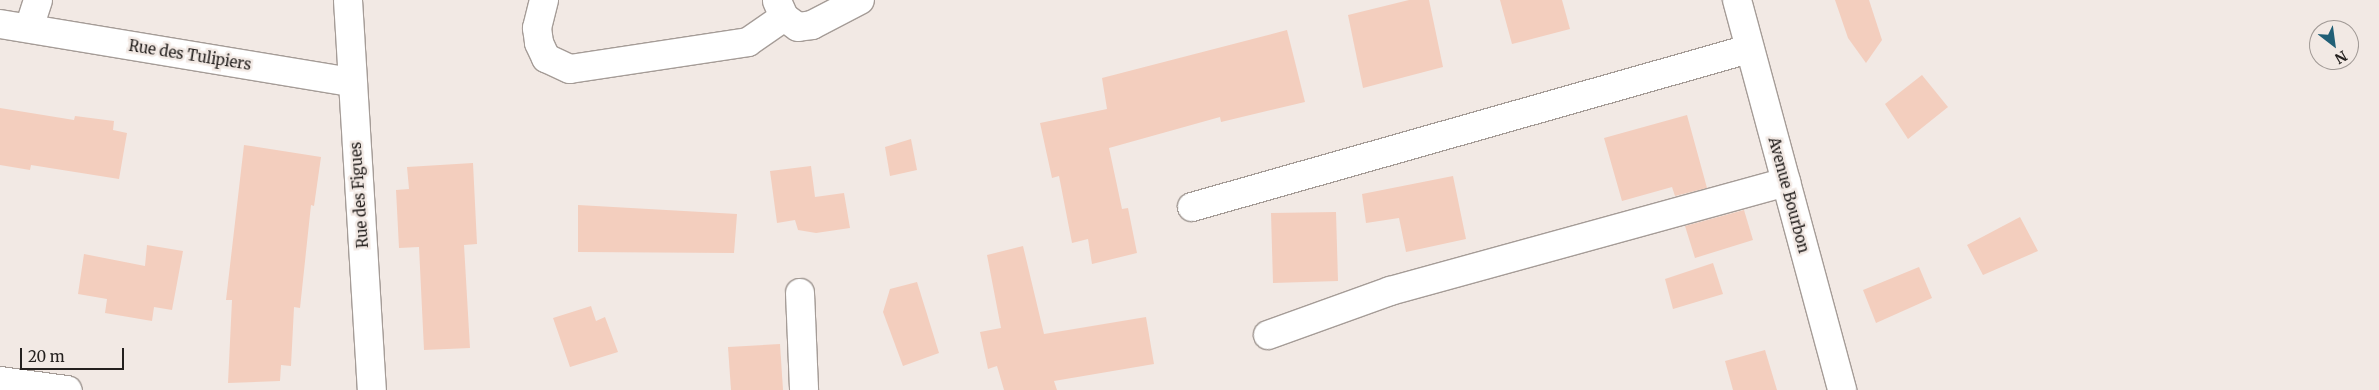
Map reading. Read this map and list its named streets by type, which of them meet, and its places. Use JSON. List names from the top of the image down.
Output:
{
  "streets": {
    "street": ["Rue des Tulipiers", "Rue des Figues", "Avenue Bourbon"]
  },
  "crossings": [
    ["Rue des Tulipiers", "Rue des Figues"]
  ],
  "scale_bar": "20 m",
  "north": "bottom right"
}
